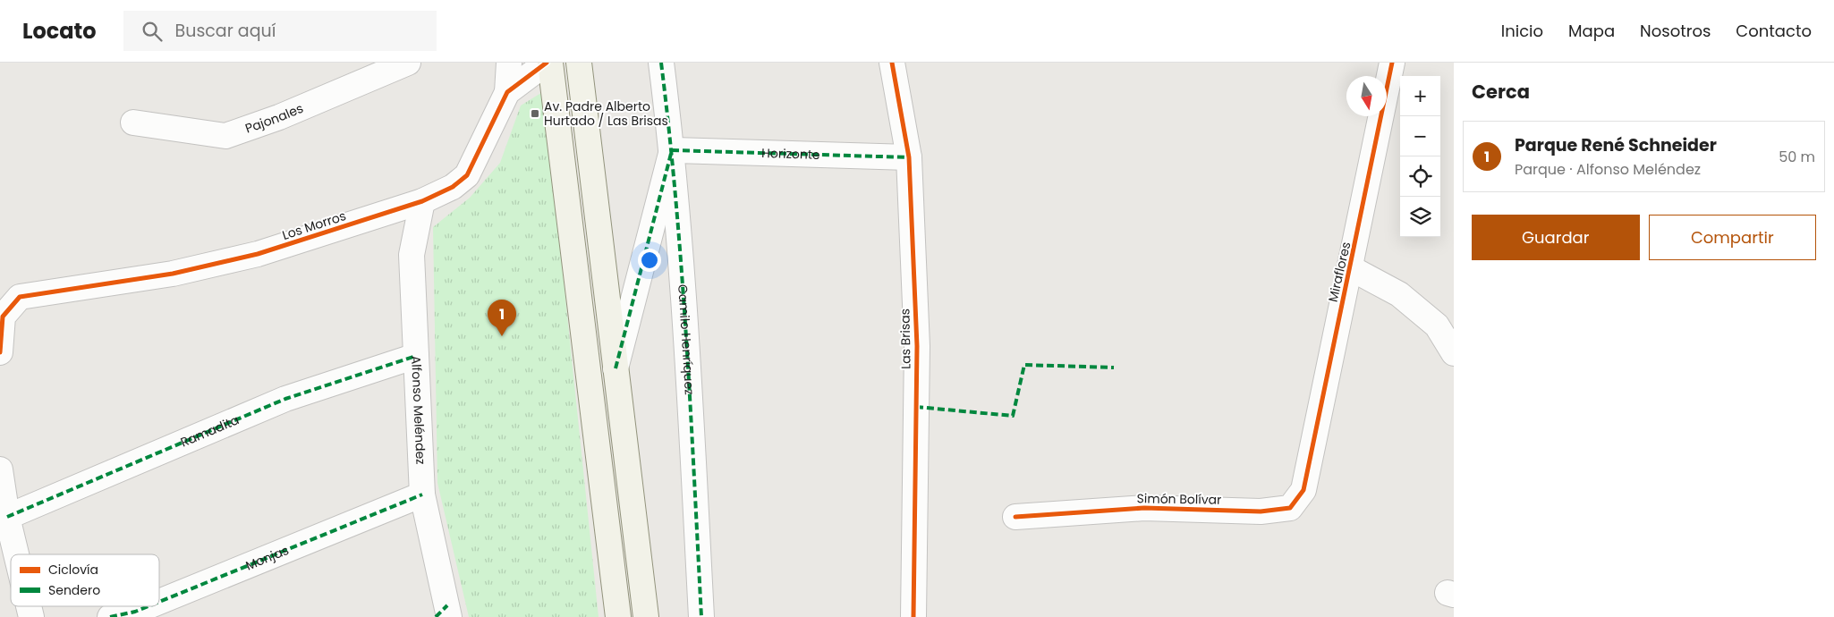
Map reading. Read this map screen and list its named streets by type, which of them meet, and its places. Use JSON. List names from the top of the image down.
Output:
{
  "streets": {
    "street": [
      "Pajonales",
      "Horizonte",
      "Los Morros",
      "Miraflores",
      "Las Brisas",
      "Camilo Henríquez",
      "Alfonso Meléndez",
      "Ramadita",
      "Simón Bolívar",
      "Monjas"
    ]
  },
  "crossings": [
    ["Horizonte", "Las Brisas"],
    ["Horizonte", "Camilo Henríquez"],
    ["Los Morros", "Alfonso Meléndez"],
    ["Miraflores", "Simón Bolívar"],
    ["Alfonso Meléndez", "Ramadita"],
    ["Alfonso Meléndez", "Monjas"]
  ],
  "places": {
    "transit": ["Av. Padre Alberto Hurtado / Las Brisas"]
  },
  "legend": ["Ciclovía", "Sendero"],
  "north": "bottom",
  "page": {
    "header": "Locato",
    "search": "Buscar aquí",
    "nav": [
      "Inicio",
      "Mapa",
      "Nosotros",
      "Contacto"
    ],
    "heading": "Cerca",
    "map_buttons": ["+", "−"],
    "list": [
      {
        "mark": "1",
        "name": "Parque René Schneider",
        "note": "Parque · Alfonso Meléndez",
        "value": "50 m"
      }
    ],
    "buttons": ["Guardar", "Compartir"],
    "pins": "1"
  }
}
